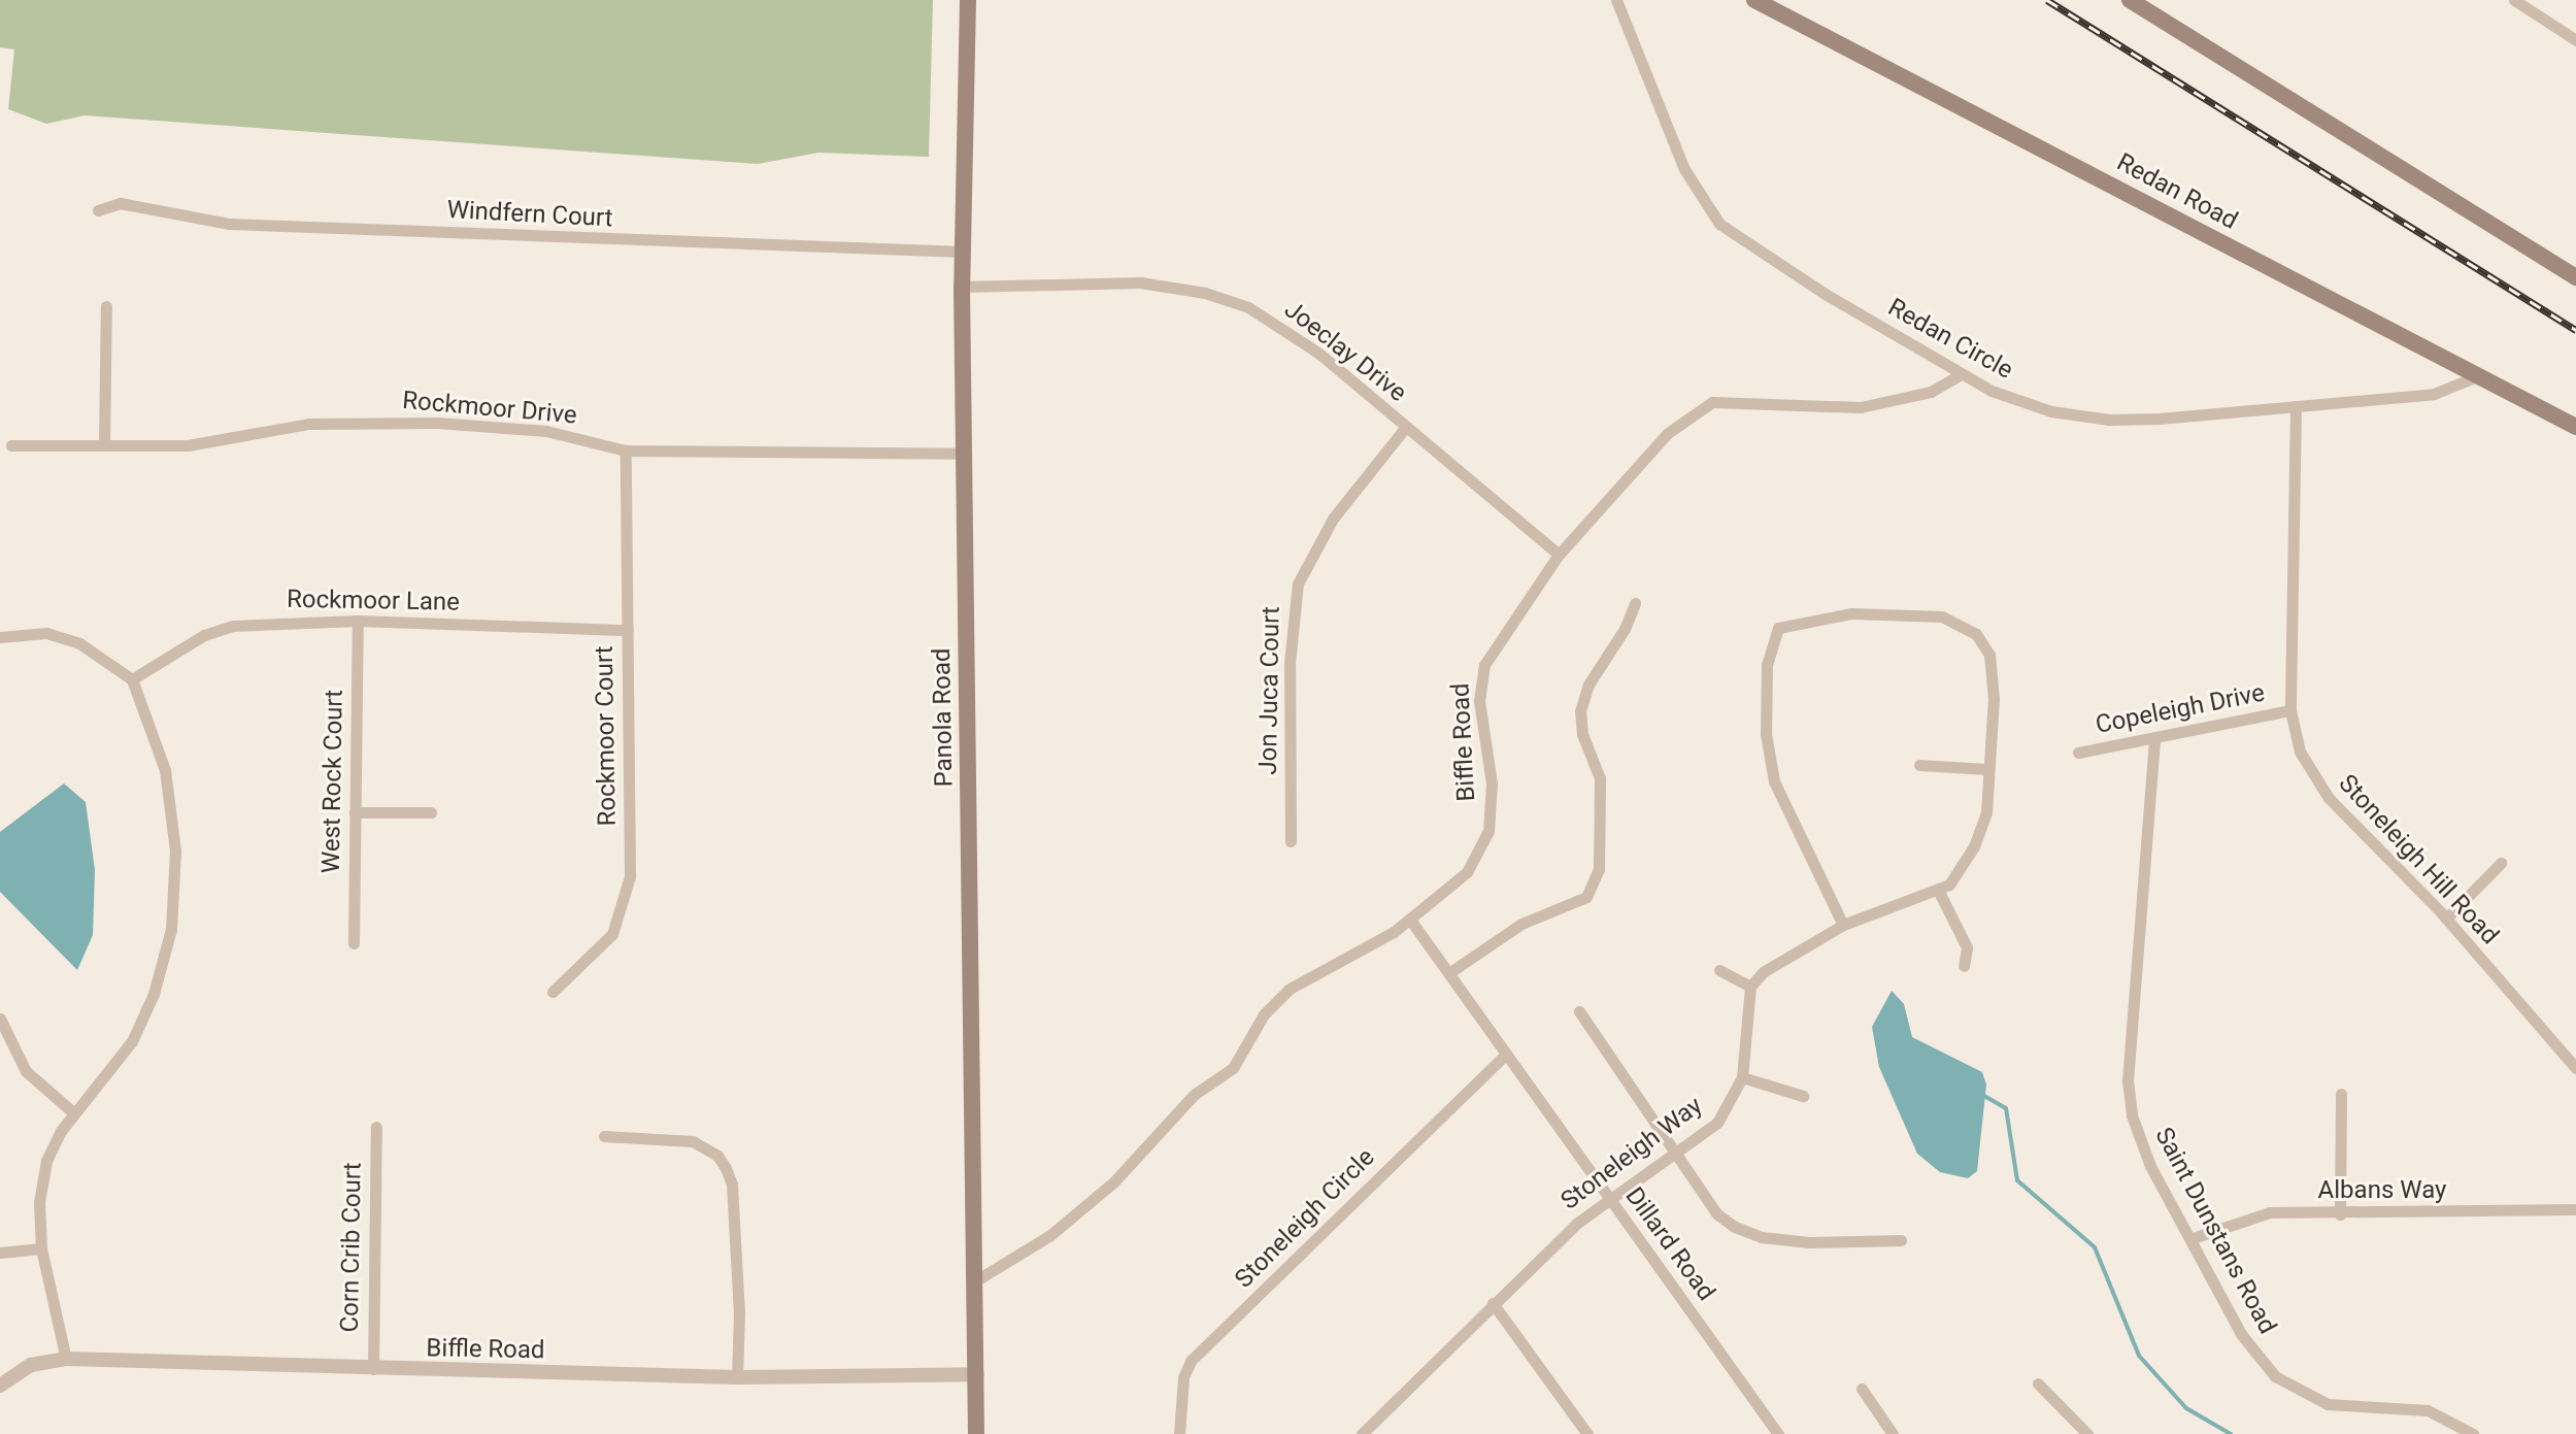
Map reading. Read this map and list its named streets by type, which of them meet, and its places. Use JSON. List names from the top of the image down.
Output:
{
  "streets": {
    "main road": ["Redan Road", "Panola Road"],
    "street": [
      "Windfern Court",
      "Redan Circle",
      "Joeclay Drive",
      "Rockmoor Drive",
      "Rockmoor Lane",
      "Jon Juca Court",
      "Copeleigh Drive",
      "Rockmoor Court",
      "Biffle Road",
      "West Rock Court",
      "Stoneleigh Hill Road",
      "Stoneleigh Way",
      "Albans Way",
      "Stoneleigh Circle",
      "Saint Dunstans Road",
      "Dillard Road",
      "Corn Crib Court"
    ]
  },
  "crossings": [
    ["Redan Road", "Redan Circle"],
    ["Windfern Court", "Panola Road"],
    ["Redan Circle", "Biffle Road"],
    ["Redan Circle", "Stoneleigh Hill Road"],
    ["Joeclay Drive", "Jon Juca Court"],
    ["Joeclay Drive", "Panola Road"],
    ["Joeclay Drive", "Biffle Road"],
    ["Rockmoor Drive", "Panola Road"],
    ["Rockmoor Drive", "Rockmoor Court"],
    ["Rockmoor Lane", "Rockmoor Court"],
    ["Rockmoor Lane", "West Rock Court"],
    ["Copeleigh Drive", "Stoneleigh Hill Road"],
    ["Copeleigh Drive", "Saint Dunstans Road"],
    ["Panola Road", "Biffle Road"],
    ["Biffle Road", "Dillard Road"],
    ["Biffle Road", "Corn Crib Court"],
    ["Stoneleigh Way", "Dillard Road"],
    ["Albans Way", "Saint Dunstans Road"],
    ["Stoneleigh Circle", "Dillard Road"]
  ]
}
